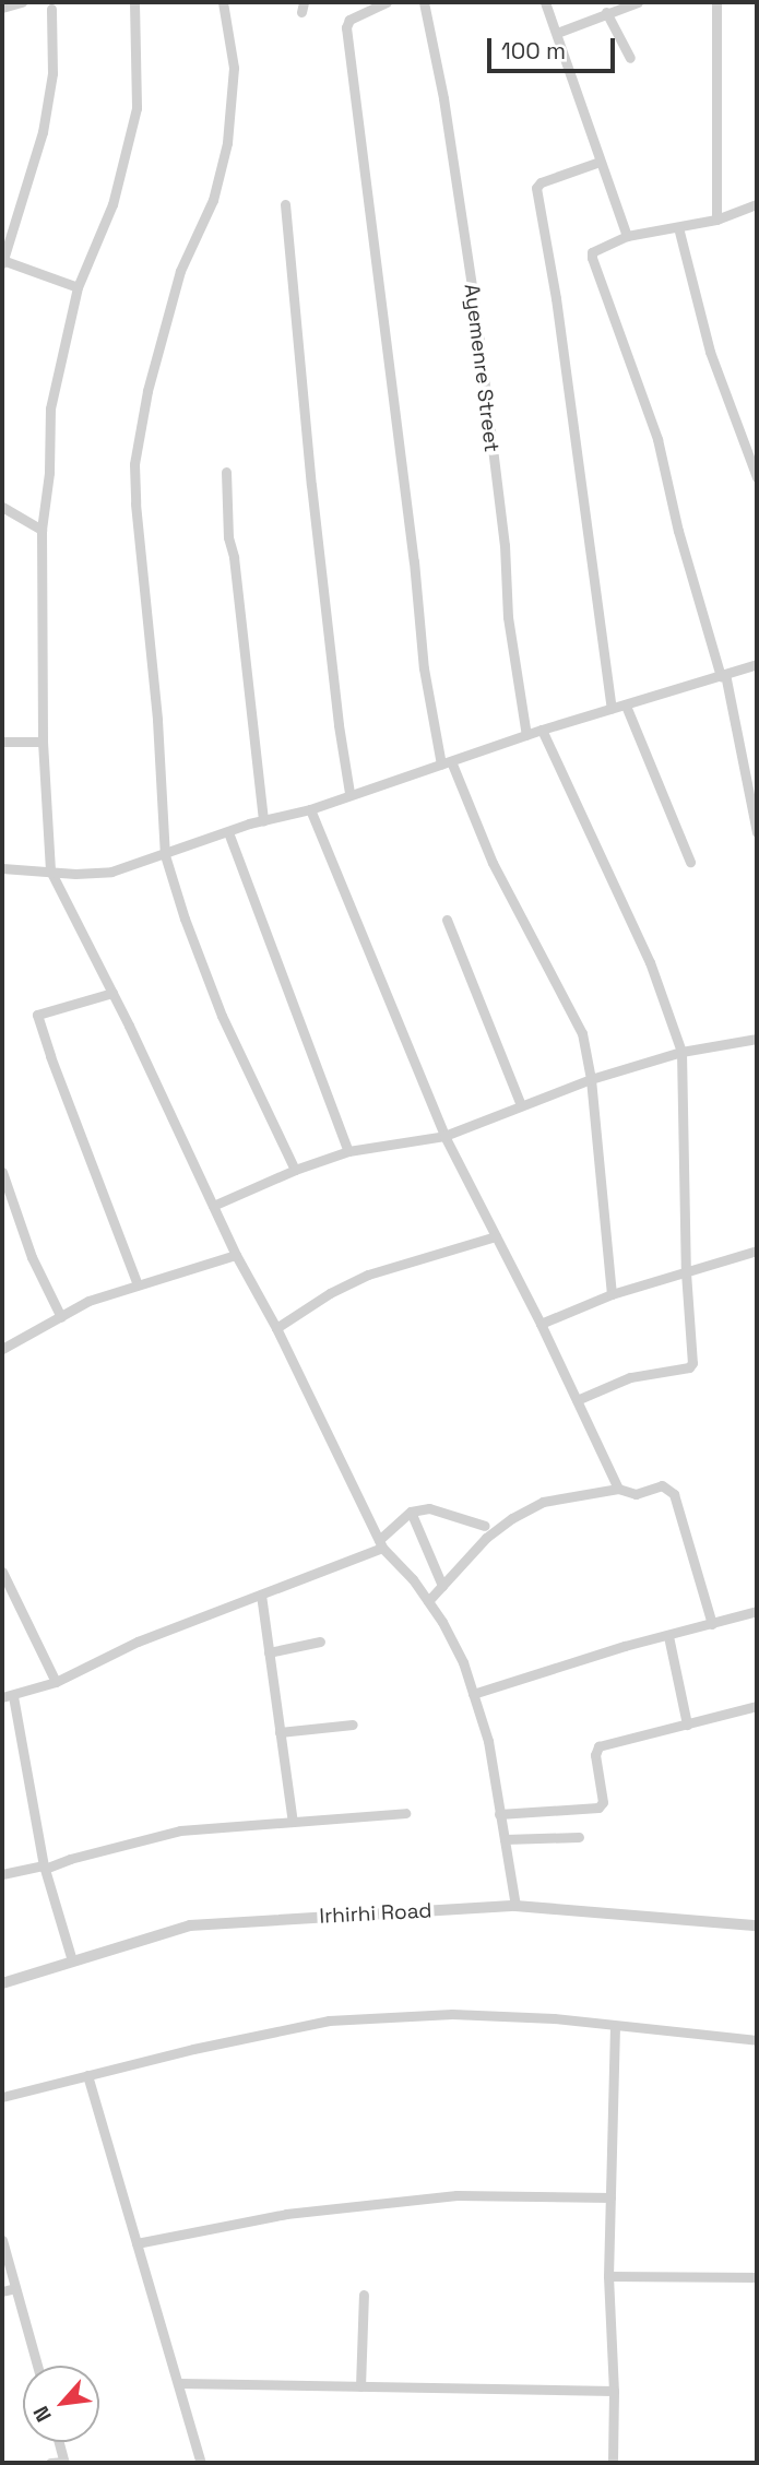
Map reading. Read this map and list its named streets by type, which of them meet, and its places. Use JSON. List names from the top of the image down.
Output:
{
  "streets": {
    "street": ["Ayemenre Street", "Irhirhi Road"]
  },
  "scale_bar": "100 m",
  "north": "bottom left"
}
